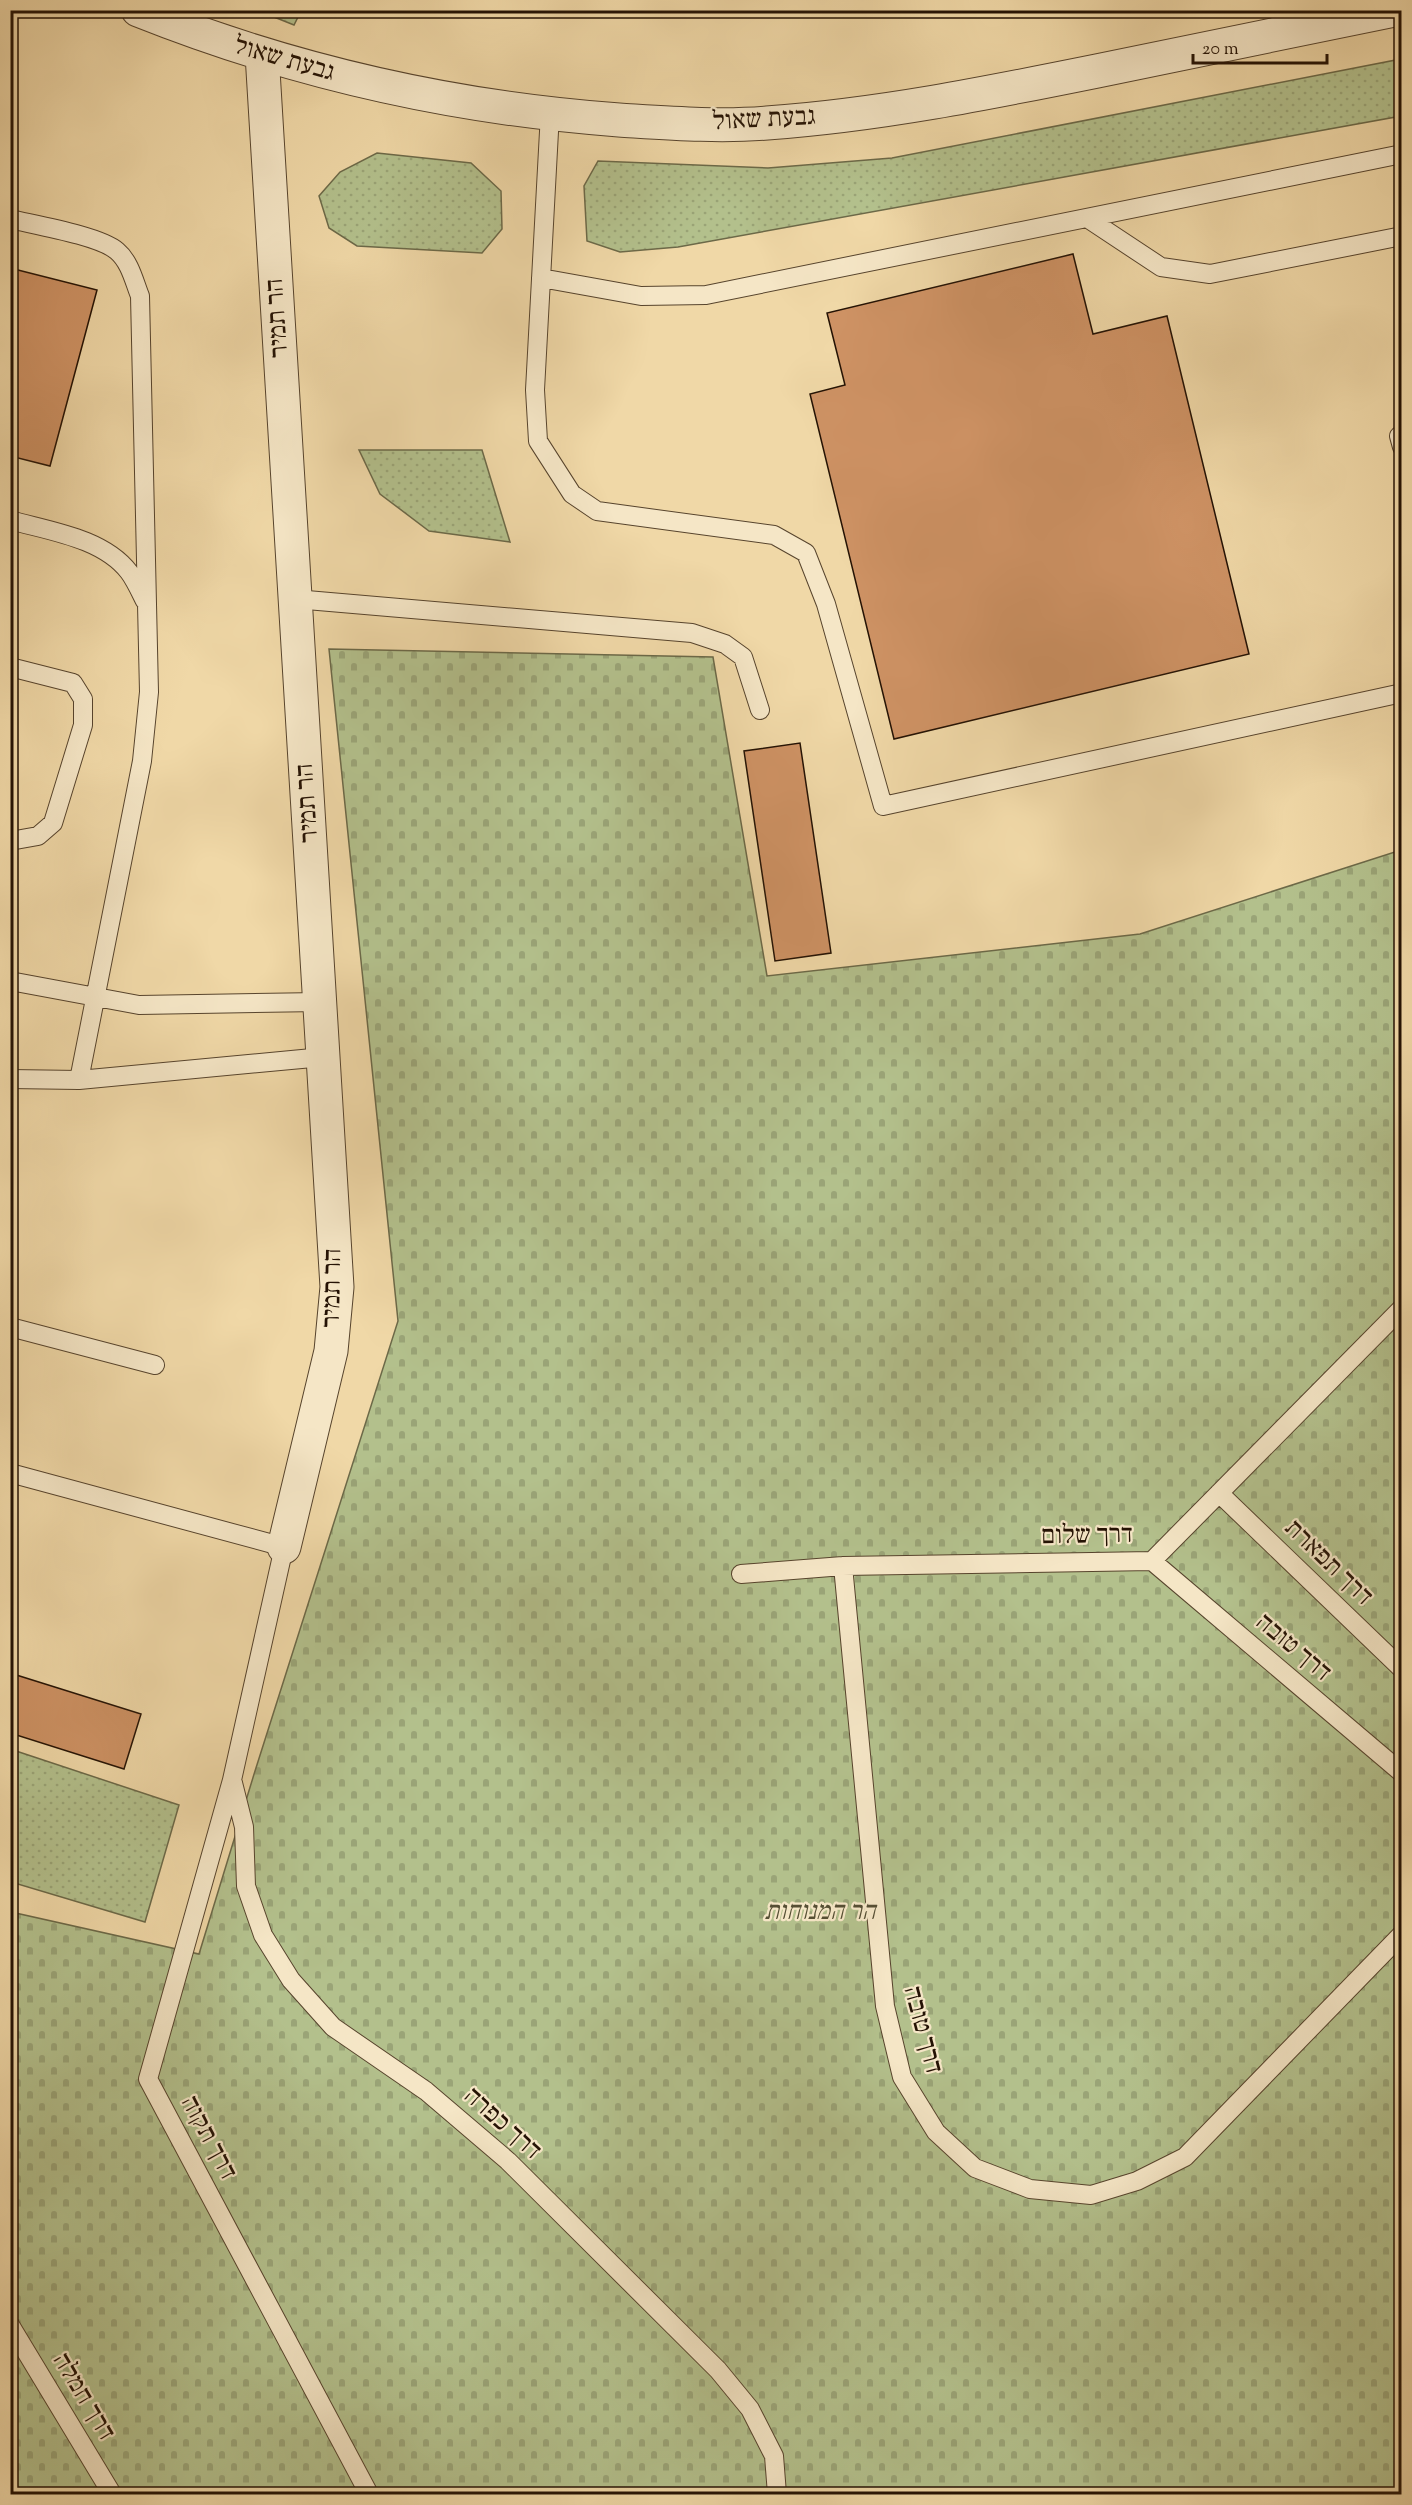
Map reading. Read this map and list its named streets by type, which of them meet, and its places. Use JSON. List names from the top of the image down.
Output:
{
  "streets": {
    "street": ["גבעת שאול", "הר תמיר"],
    "lane": [
      "דרך שלום",
      "דרך תפארת",
      "דרך טובה",
      "דרך כפרה",
      "דרך תקוה",
      "דרך חמלה"
    ]
  },
  "crossings": [
    ["גבעת שאול", "הר תמיר"],
    ["הר תמיר", "דרך תקוה"],
    ["דרך שלום", "דרך תפארת"],
    ["דרך שלום", "דרך טובה"],
    ["דרך כפרה", "דרך תקוה"]
  ],
  "parks": ["הר המנוחות"],
  "scale_bar": "20 m"
}
